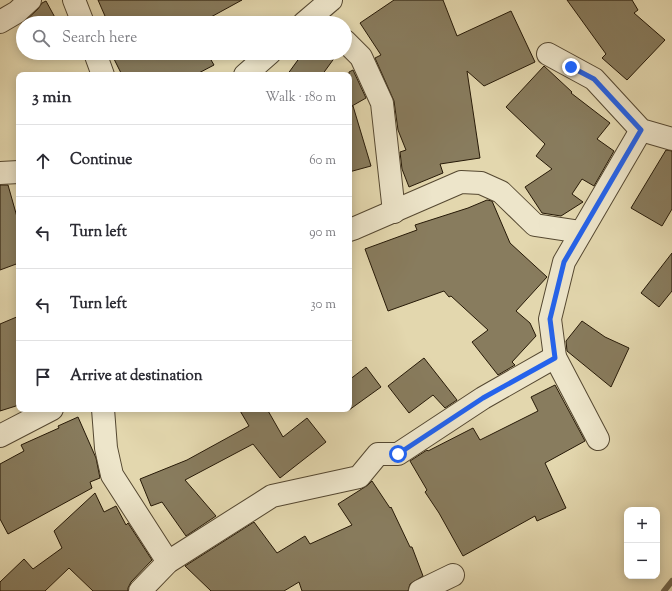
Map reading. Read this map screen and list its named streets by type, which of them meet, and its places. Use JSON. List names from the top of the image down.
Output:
{
  "page": {
    "search": "Search here",
    "heading": ["3 min", "Walk · 180 m"],
    "list": [
      ["Continue", "60 m"],
      ["Turn left", "90 m"],
      ["Turn left", "30 m"],
      "Arrive at destination"
    ],
    "map_buttons": ["+", "−"]
  }
}
